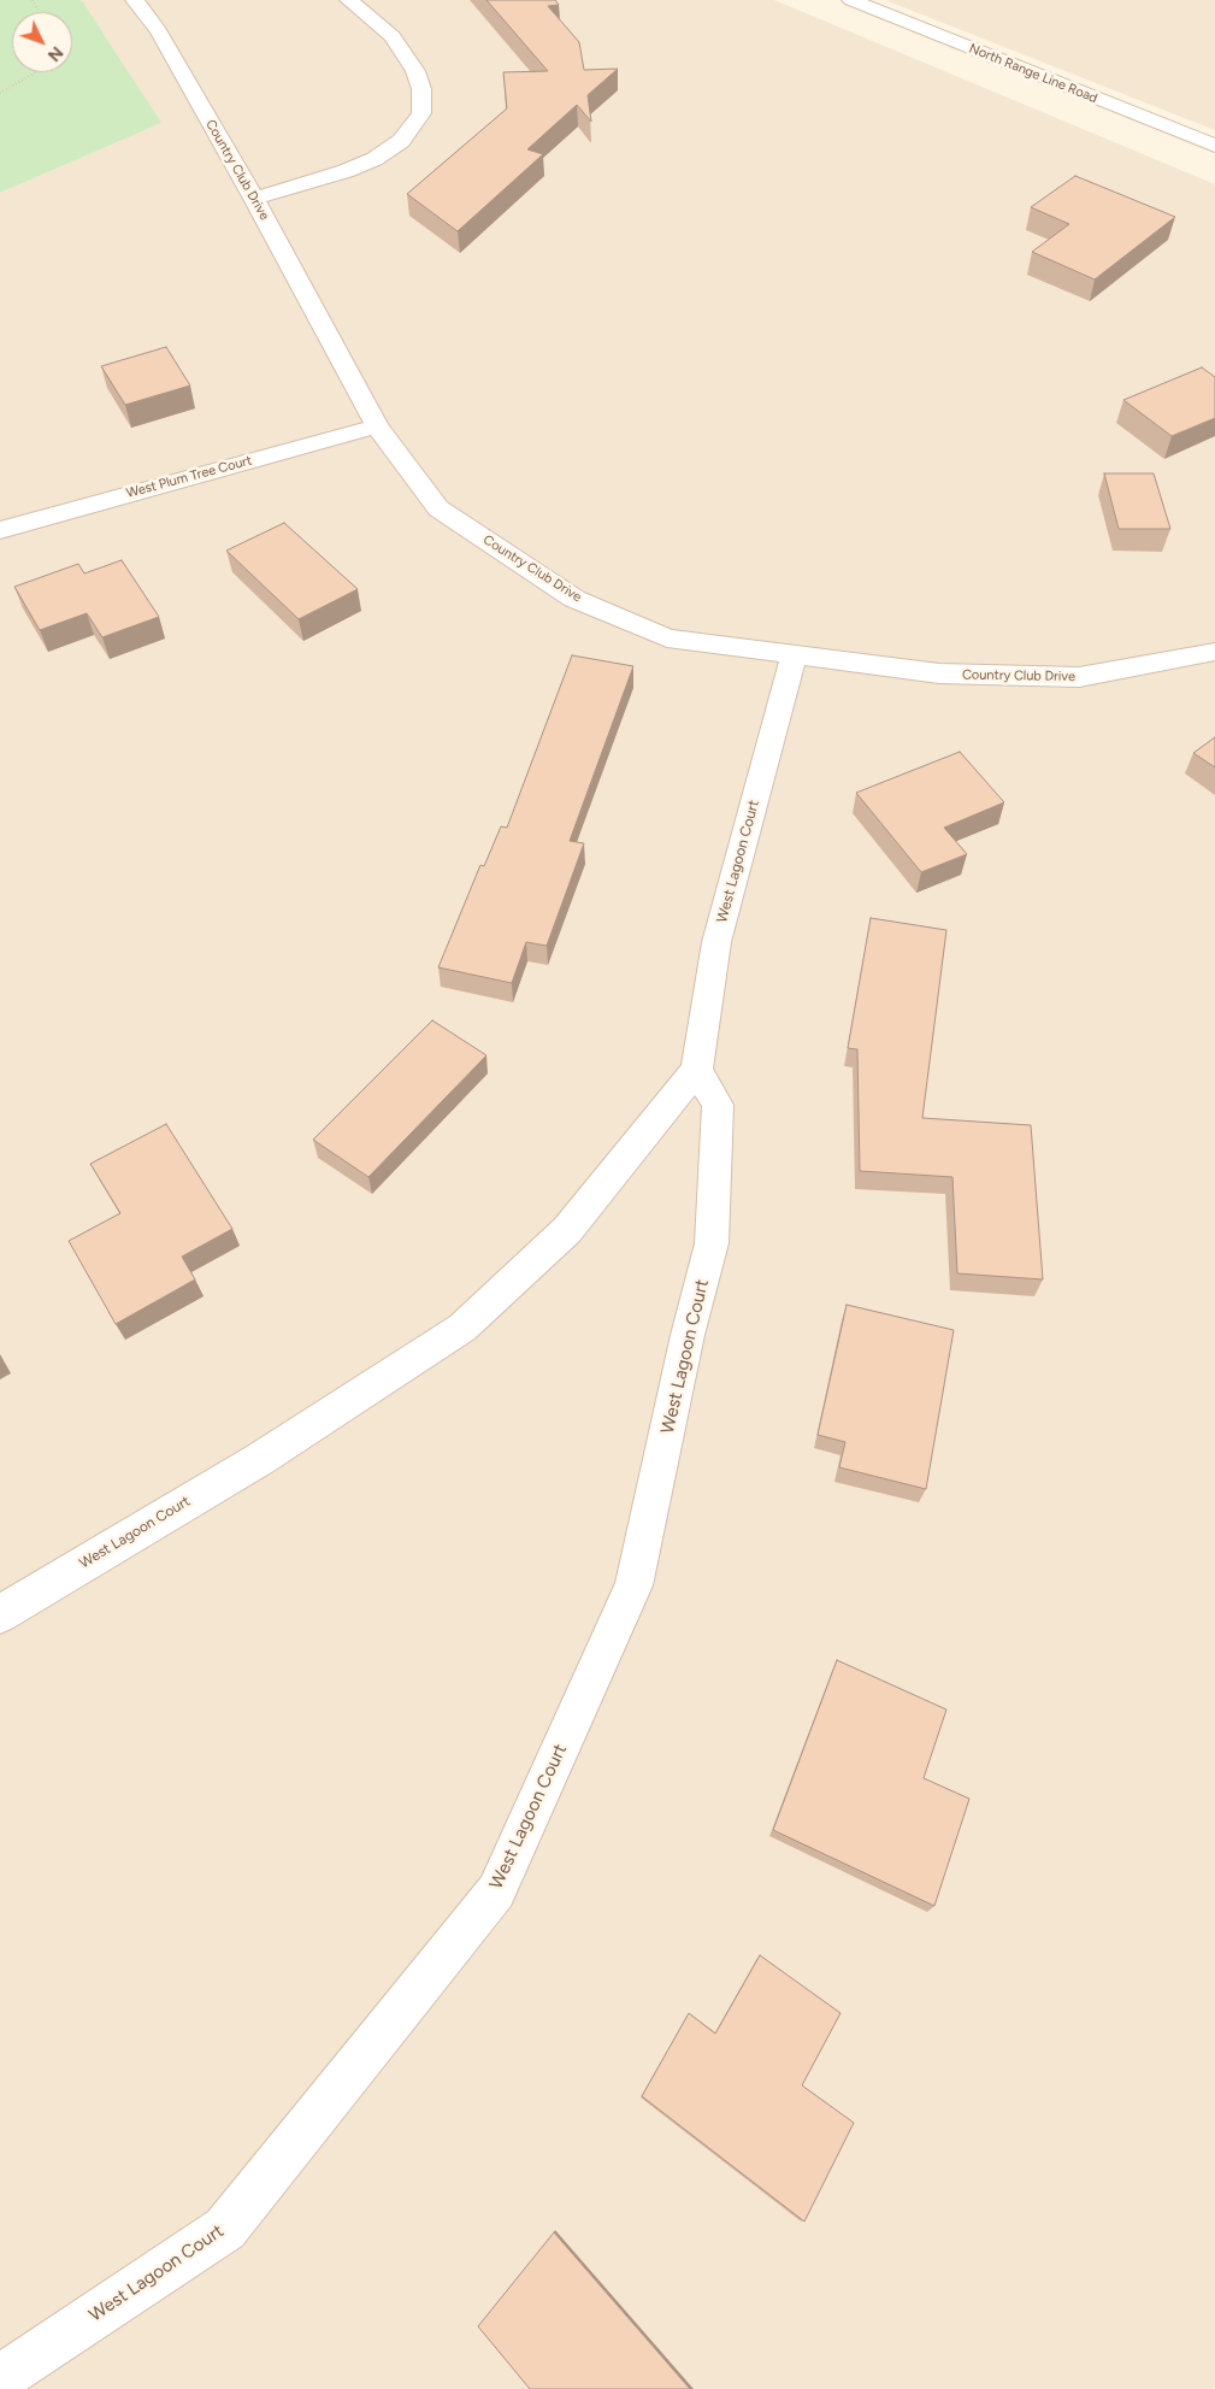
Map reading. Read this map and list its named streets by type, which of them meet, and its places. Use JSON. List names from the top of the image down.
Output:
{
  "streets": {
    "street": [
      "North Range Line Road",
      "Country Club Drive",
      "West Plum Tree Court",
      "West Lagoon Court"
    ]
  },
  "crossings": [
    ["Country Club Drive", "West Plum Tree Court"],
    ["Country Club Drive", "West Lagoon Court"]
  ],
  "north": "bottom right"
}
